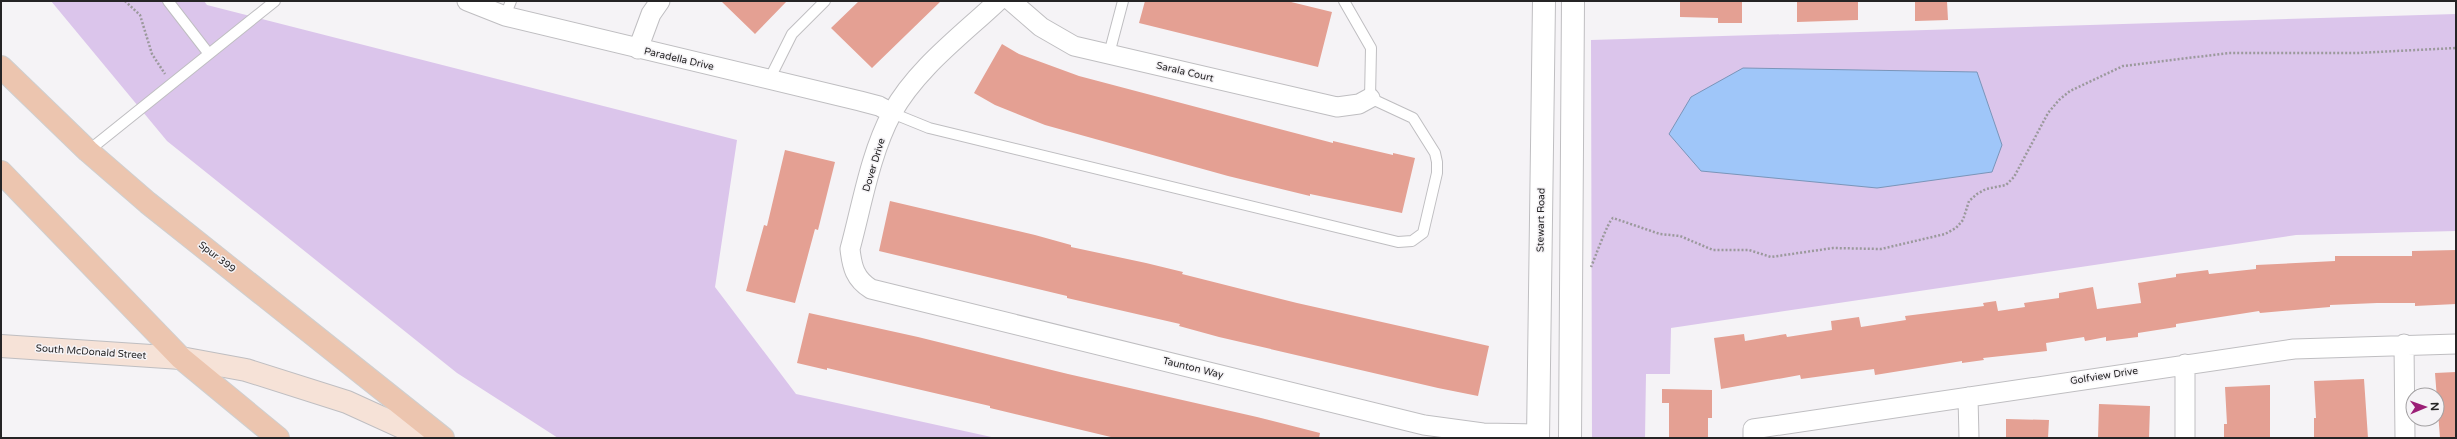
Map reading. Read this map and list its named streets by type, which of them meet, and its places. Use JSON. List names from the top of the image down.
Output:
{
  "streets": {
    "main road": ["Spur 399", "South McDonald Street"],
    "street": [
      "Paradella Drive",
      "Sarala Court",
      "Dover Drive",
      "Stewart Road",
      "Taunton Way",
      "Golfview Drive"
    ]
  },
  "crossings": [
    ["Paradella Drive", "Dover Drive"],
    ["Dover Drive", "Taunton Way"],
    ["Stewart Road", "Taunton Way"]
  ],
  "north": "right"
}
